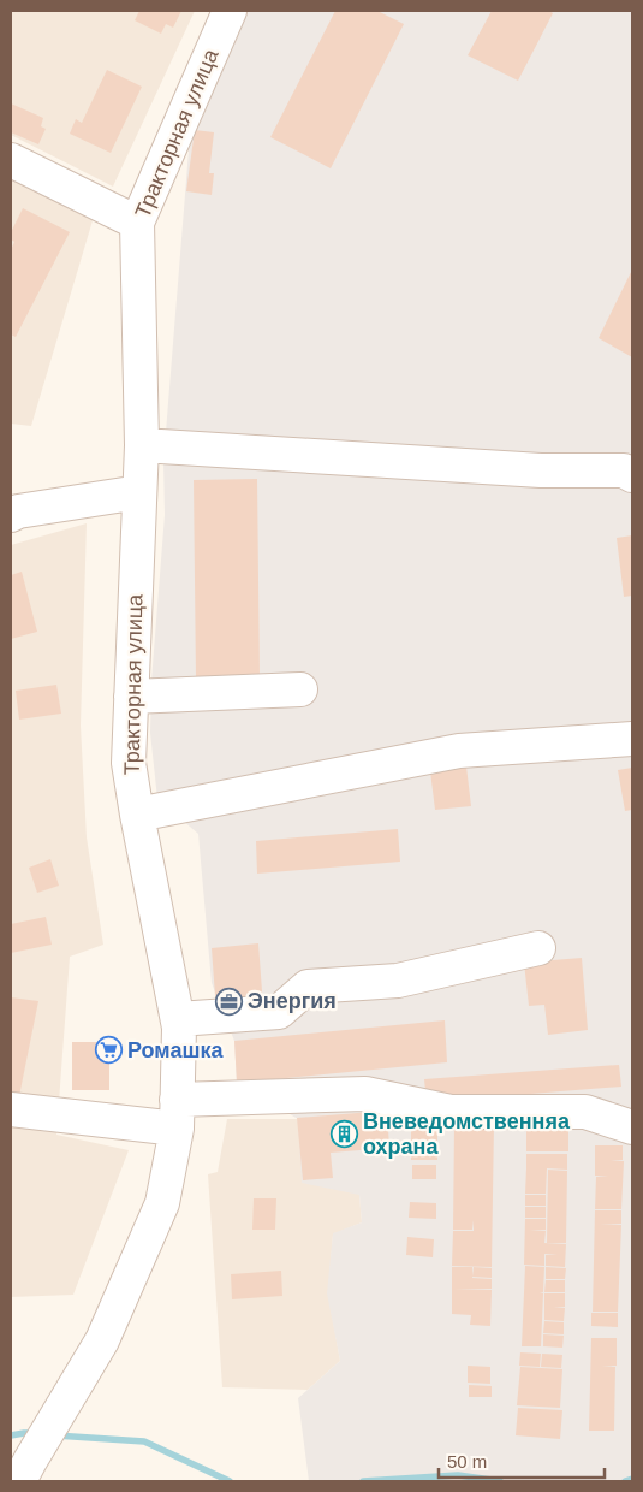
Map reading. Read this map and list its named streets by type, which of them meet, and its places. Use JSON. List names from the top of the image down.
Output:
{
  "streets": {
    "street": ["Тракторная улица"]
  },
  "places": {
    "office": ["Энергия"],
    "supermarket": ["Ромашка"],
    "building": ["Вневедомственняа охрана"]
  },
  "scale_bar": "50 m"
}
